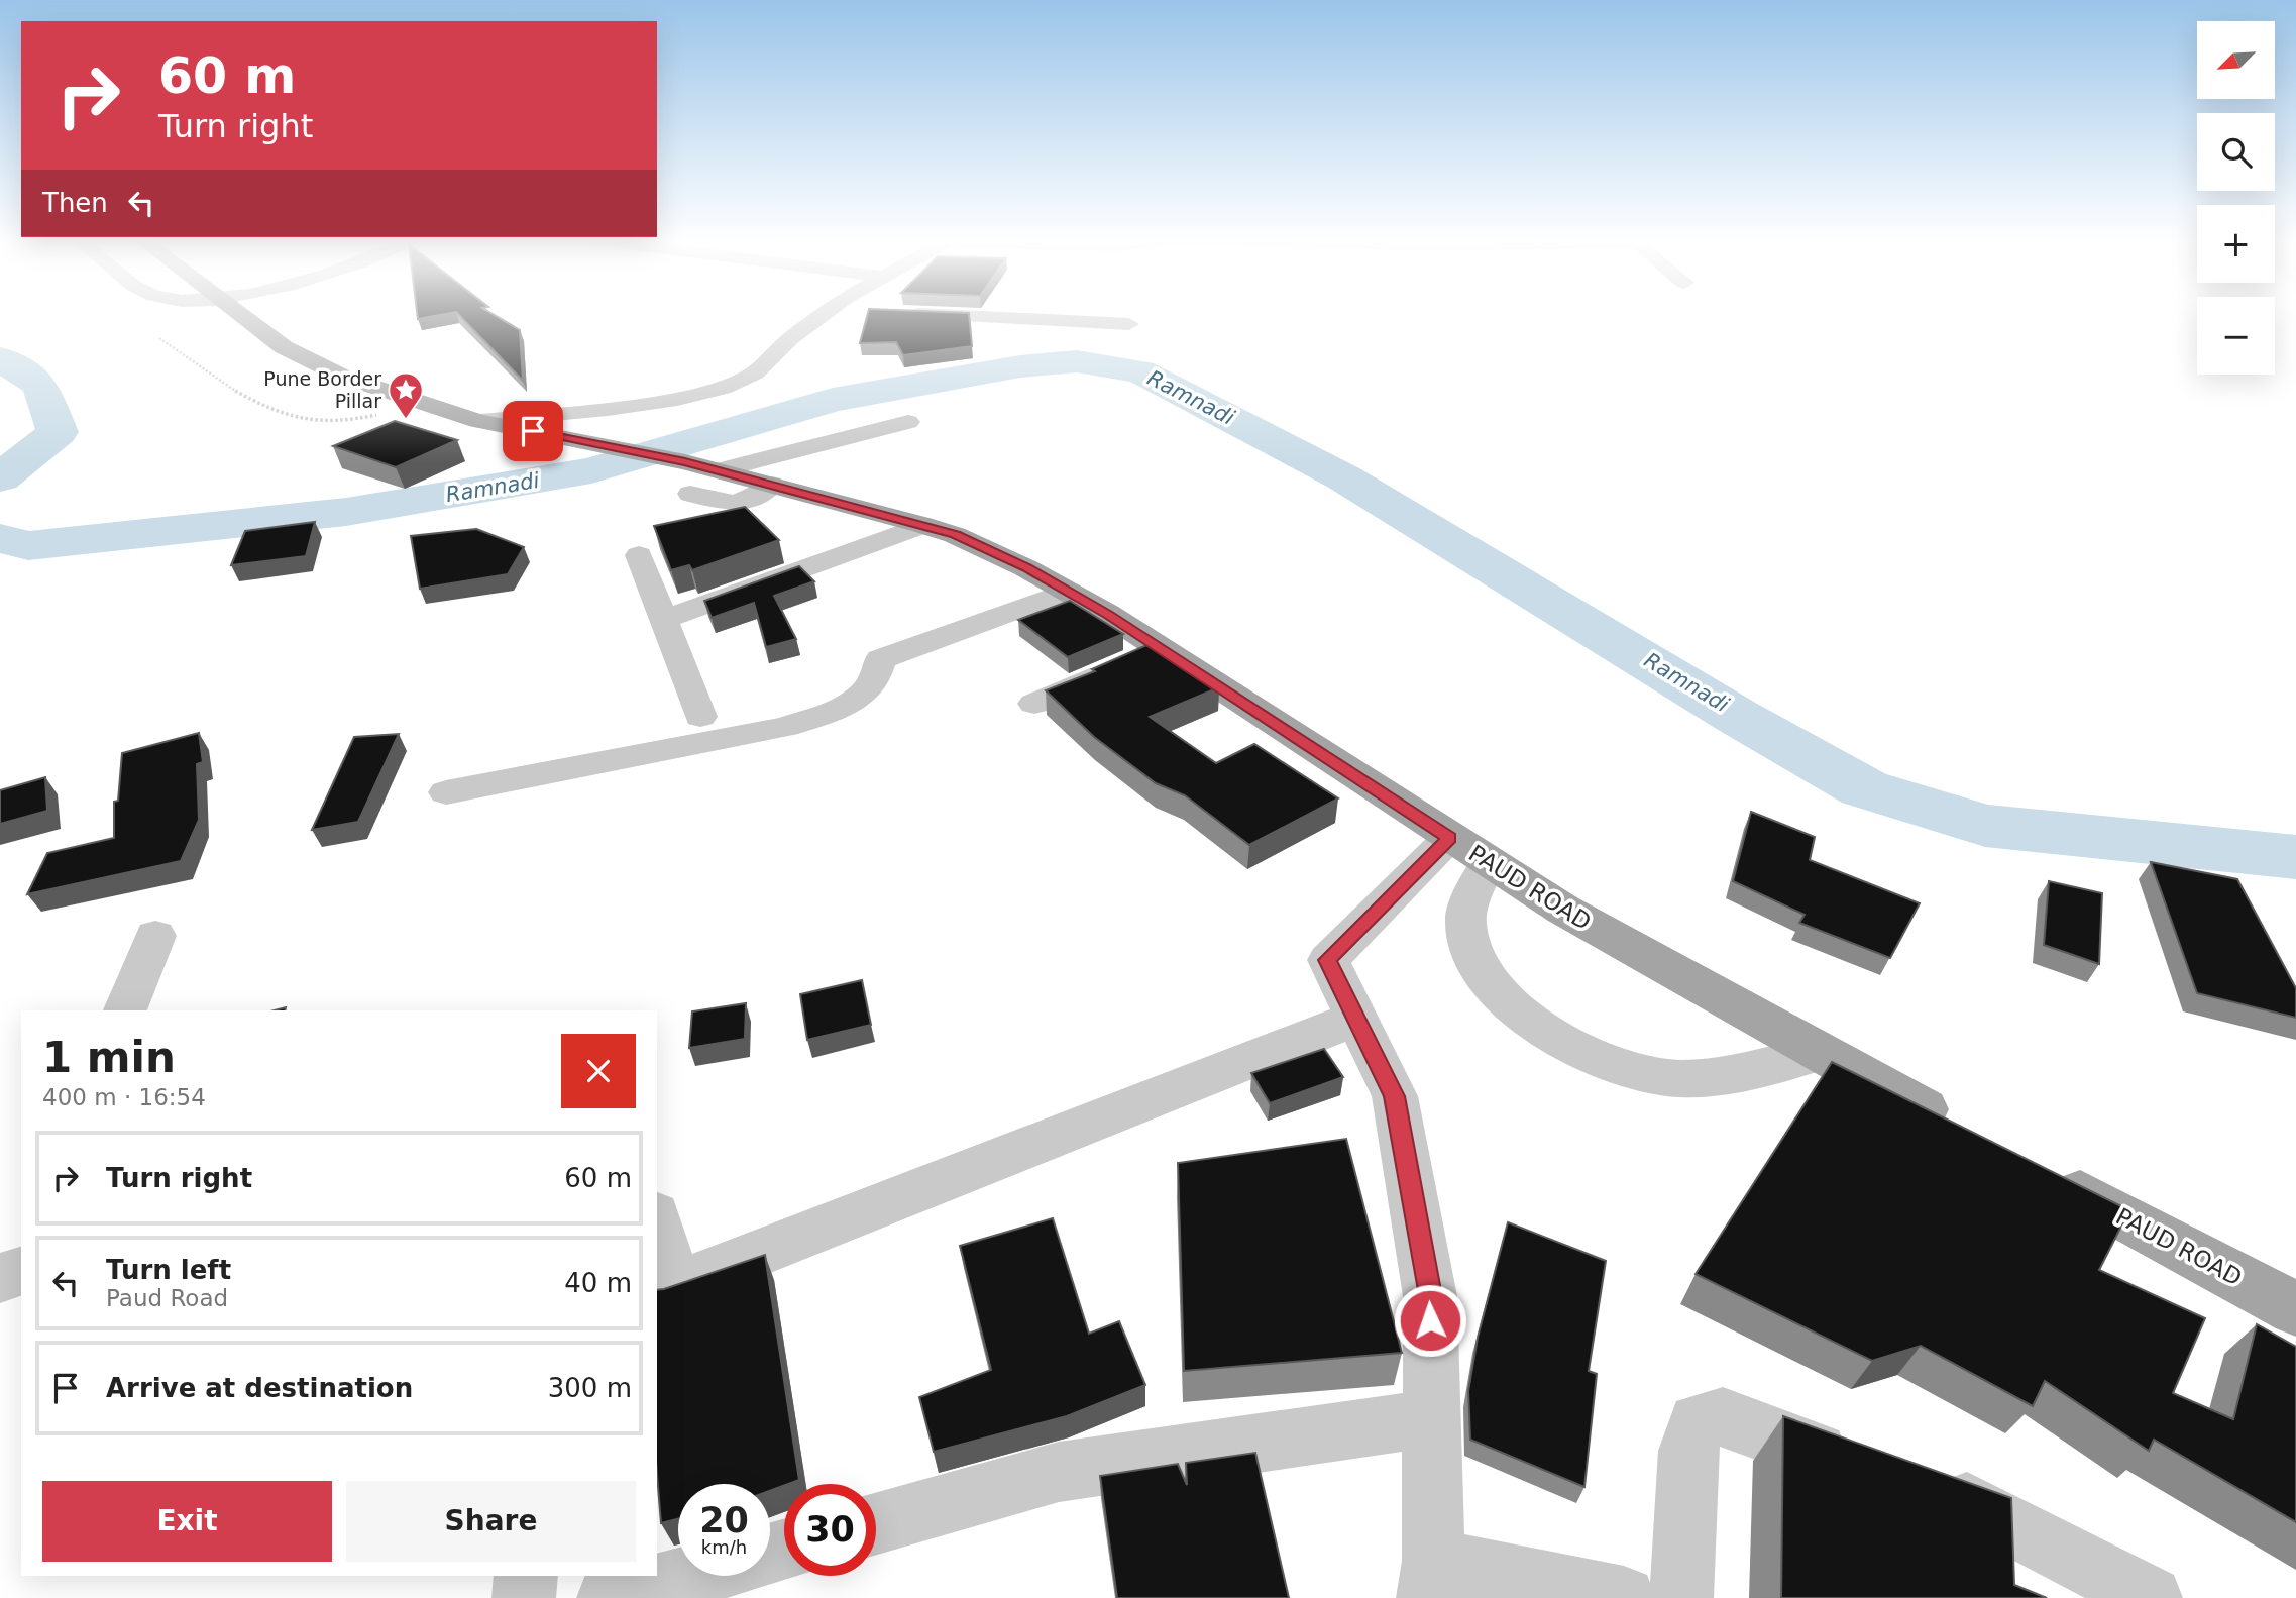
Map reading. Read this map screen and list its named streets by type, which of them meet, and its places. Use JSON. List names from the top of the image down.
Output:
{
  "streets": {
    "main road": ["PAUD ROAD"]
  },
  "water": ["Ramnadi"],
  "places": {
    "place": ["Pune Border Pillar"]
  },
  "north": "bottom left",
  "page": {
    "map_buttons": ["+", "−"],
    "turn": ["60 m", "Turn right"],
    "then": "Then",
    "heading": ["1 min", "400 m · 16:54"],
    "list": [
      {
        "name": "Turn right",
        "value": "60 m"
      },
      {
        "name": "Turn left",
        "note": "Paud Road",
        "value": "40 m"
      },
      {
        "name": "Arrive at destination",
        "value": "300 m"
      }
    ],
    "buttons": ["Exit", "Share"],
    "speed": "20 km/h",
    "limit": "30"
  }
}
